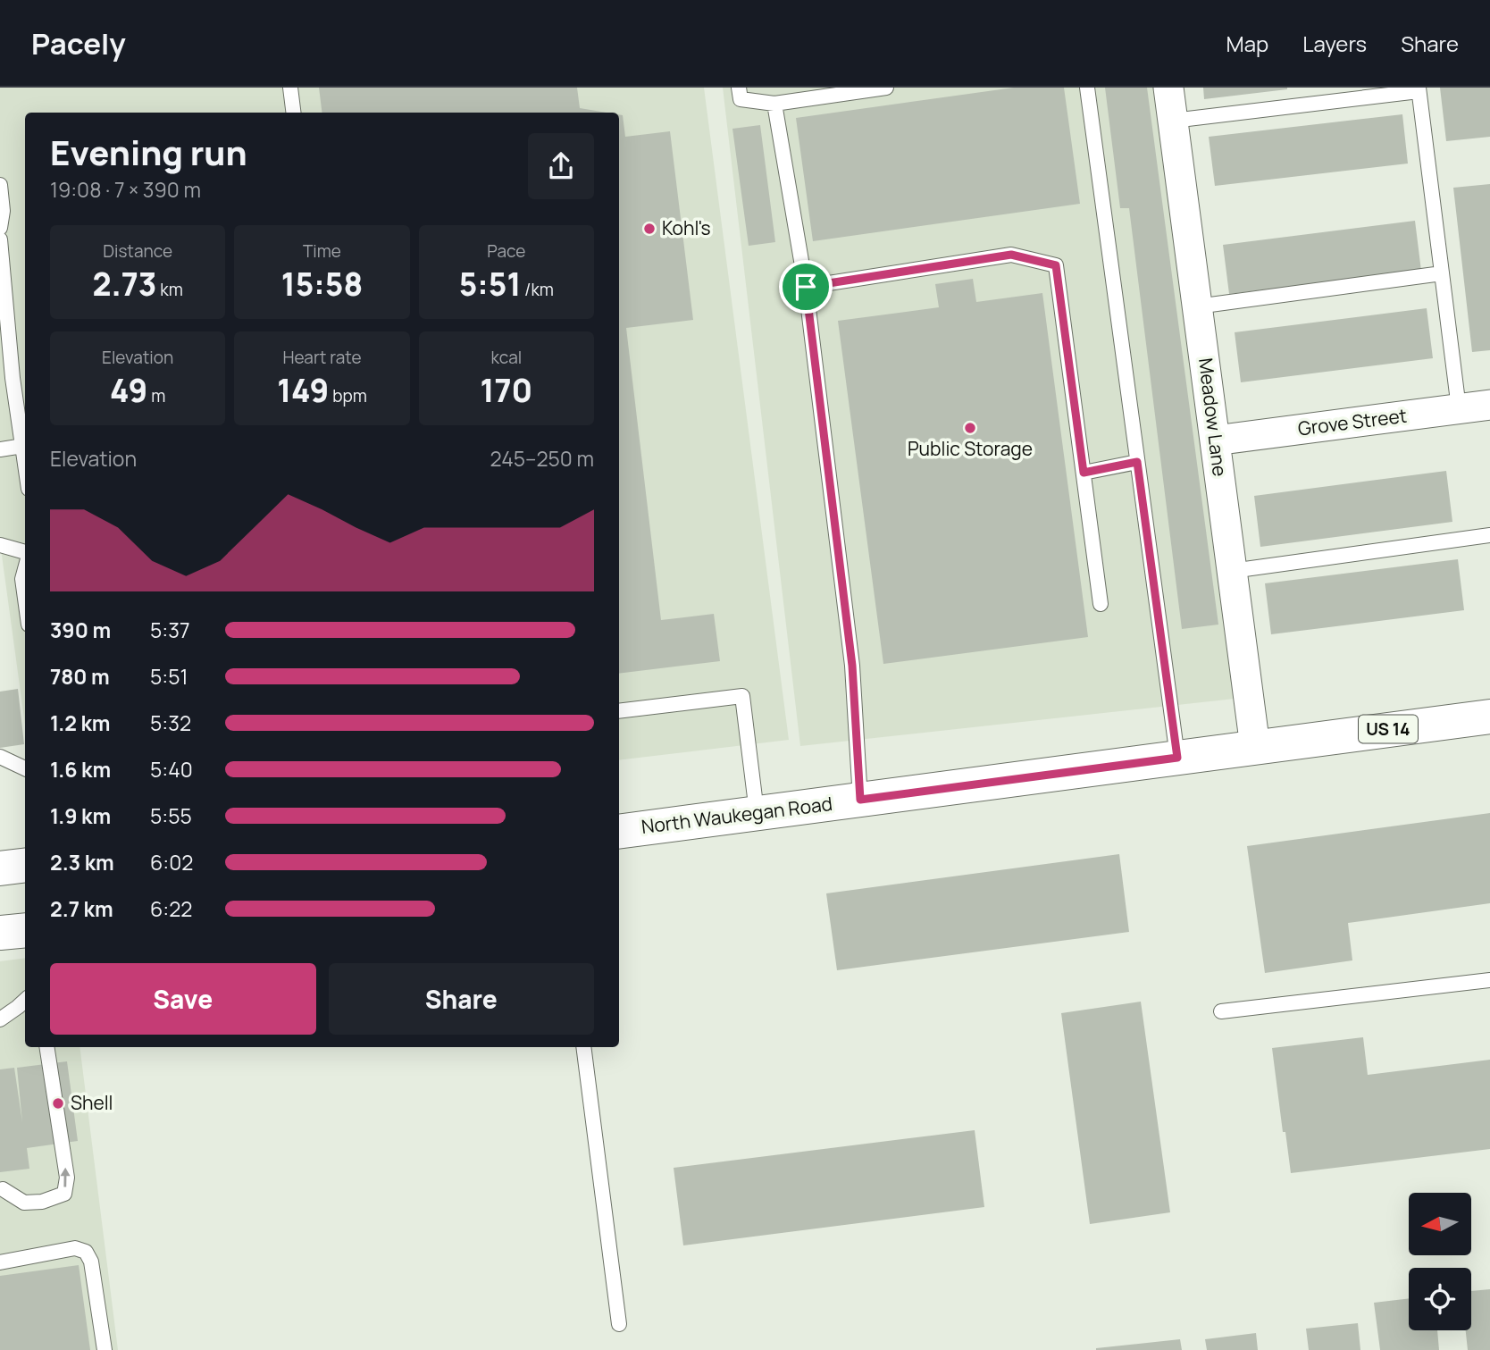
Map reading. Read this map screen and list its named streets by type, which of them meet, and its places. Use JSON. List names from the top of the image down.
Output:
{
  "streets": {
    "main road": ["US 14", "North Waukegan Road"],
    "street": ["Meadow Lane", "Grove Street"]
  },
  "crossings": [
    ["Meadow Lane", "Grove Street"],
    ["Meadow Lane", "North Waukegan Road"]
  ],
  "places": ["Kohl's", "Public Storage", "Shell"],
  "north": "left",
  "page": {
    "header": "Pacely",
    "nav": ["Map", "Layers", "Share"],
    "heading": ["Evening run", "19:08 · 7 × 390 m"],
    "stats": [
      ["Distance", "2.73 km"],
      ["Time", "15:58"],
      ["Pace", "5:51 /km"],
      ["Elevation", "49 m"],
      ["Heart rate", "149 bpm"],
      ["kcal", "170"]
    ],
    "chart": ["Elevation", "245–250 m"],
    "list": [
      {
        "name": "390 m",
        "note": "5:37"
      },
      {
        "name": "780 m",
        "note": "5:51"
      },
      {
        "name": "1.2 km",
        "note": "5:32"
      },
      {
        "name": "1.6 km",
        "note": "5:40"
      },
      {
        "name": "1.9 km",
        "note": "5:55"
      },
      {
        "name": "2.3 km",
        "note": "6:02"
      },
      {
        "name": "2.7 km",
        "note": "6:22"
      }
    ],
    "buttons": ["Save", "Share"]
  }
}
